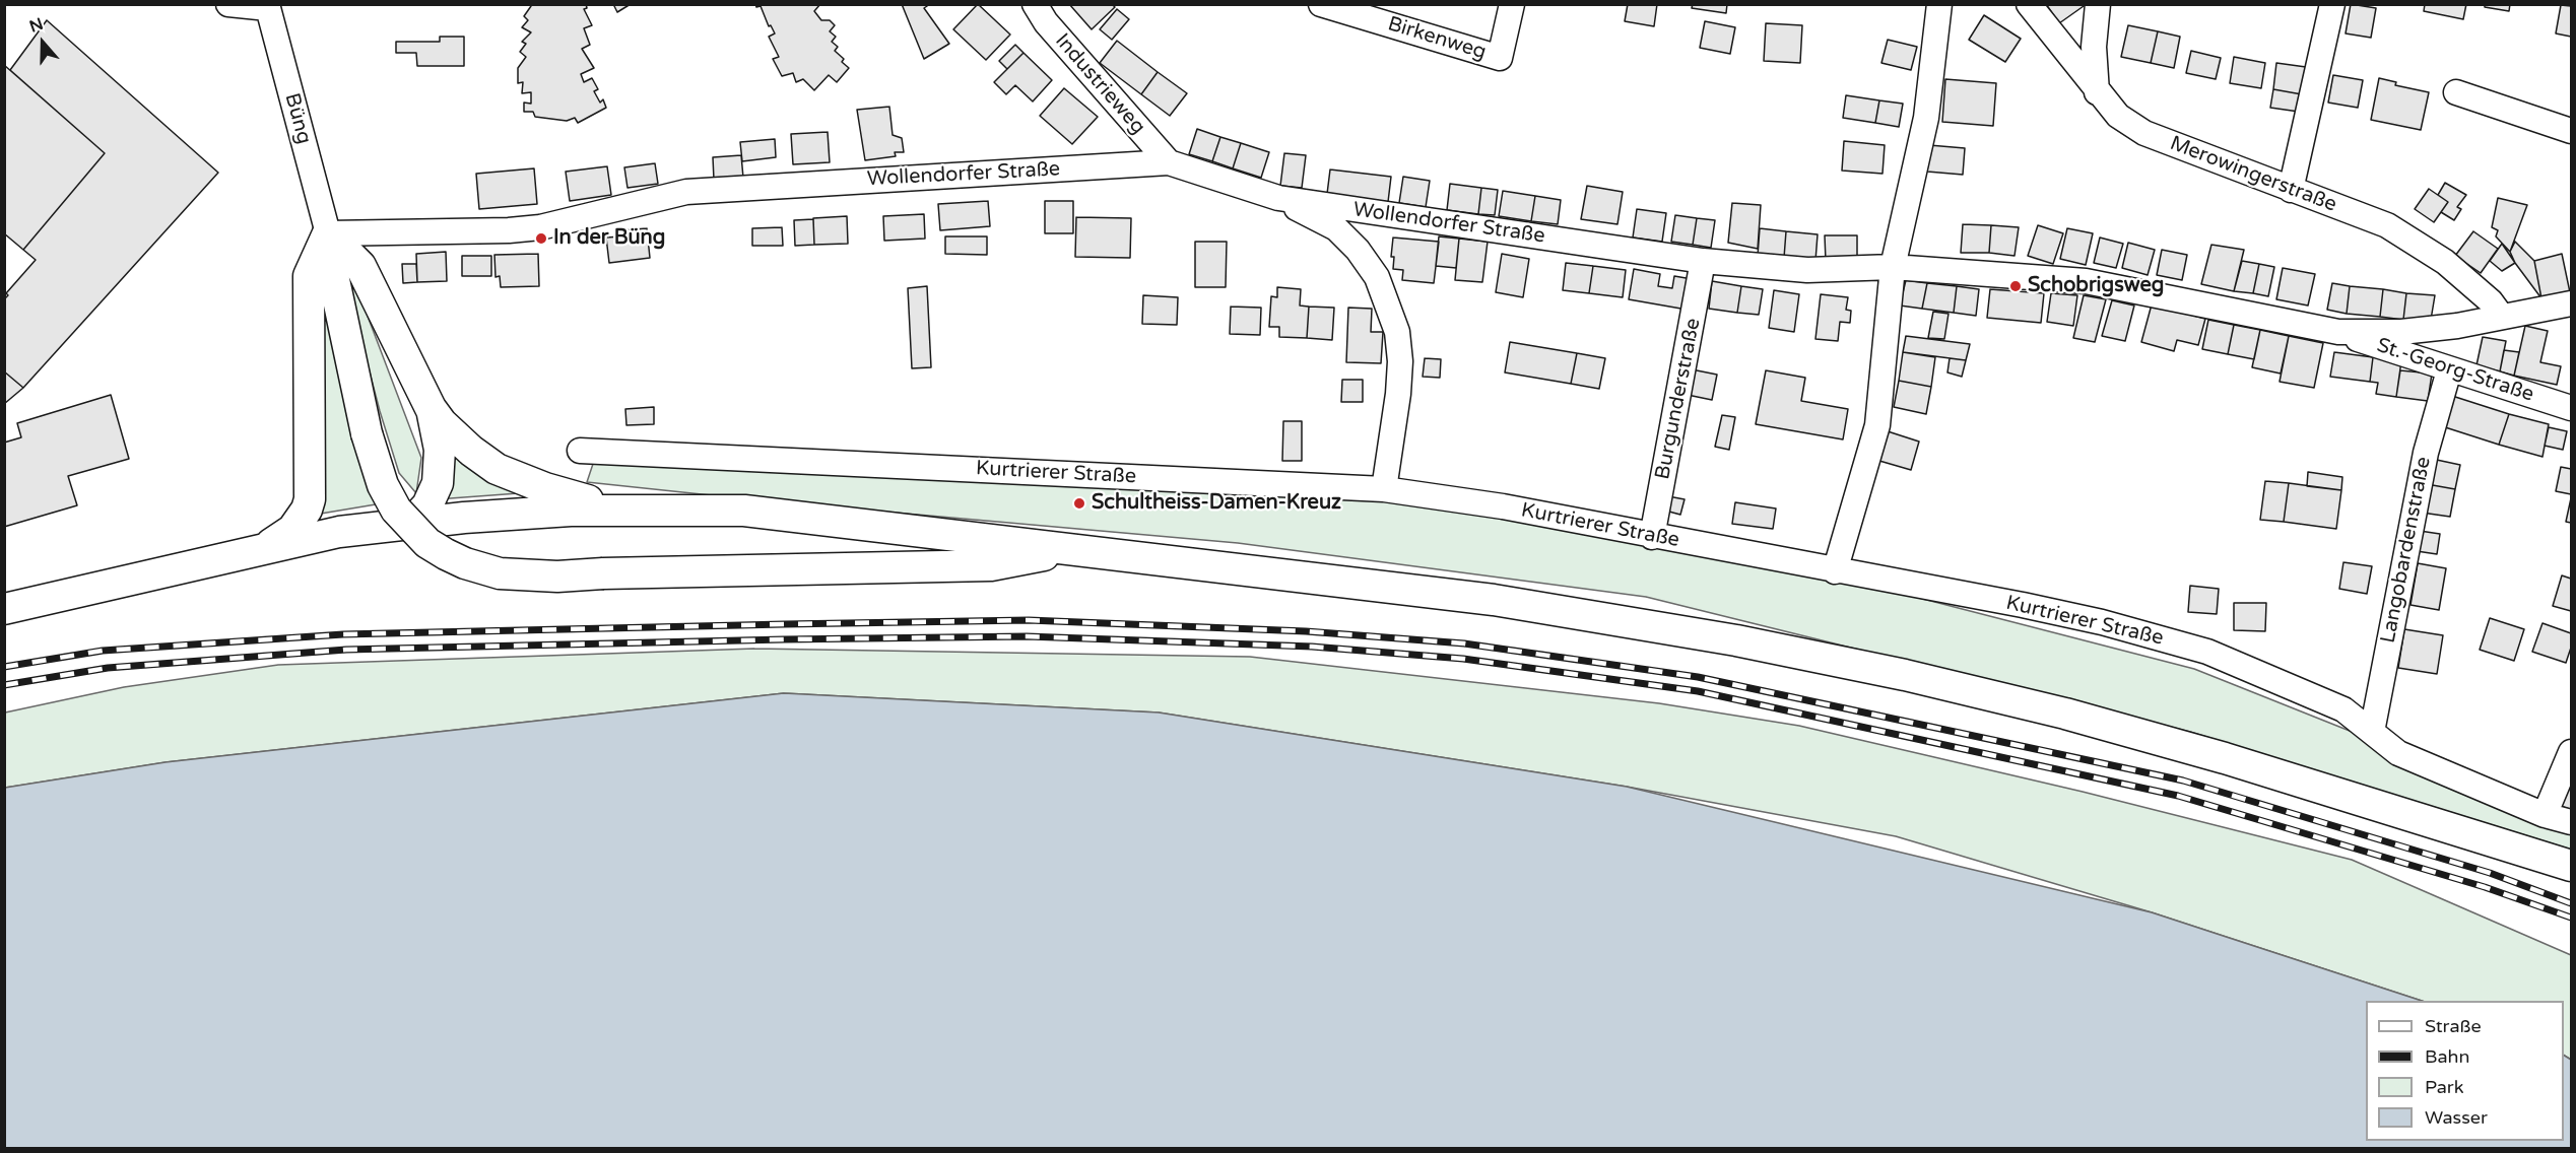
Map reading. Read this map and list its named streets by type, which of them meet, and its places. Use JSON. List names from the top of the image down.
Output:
{
  "streets": {
    "street": [
      "Birkenweg",
      "Industrieweg",
      "Büng",
      "Wollendorfer Straße",
      "Merowingerstraße",
      "St.-Georg-Straße",
      "Burgunderstraße",
      "Kurtrierer Straße",
      "Langobardenstraße"
    ]
  },
  "crossings": [
    ["Industrieweg", "Wollendorfer Straße"],
    ["Büng", "Wollendorfer Straße"],
    ["Wollendorfer Straße", "Merowingerstraße"],
    ["Wollendorfer Straße", "St.-Georg-Straße"],
    ["Wollendorfer Straße", "Burgunderstraße"],
    ["St.-Georg-Straße", "Langobardenstraße"],
    ["Burgunderstraße", "Kurtrierer Straße"],
    ["Kurtrierer Straße", "Langobardenstraße"]
  ],
  "places": ["In der Büng", "Schobrigsweg", "Schultheiss-Damen-Kreuz"],
  "legend": [
    "Straße",
    "Bahn",
    "Park",
    "Wasser"
  ],
  "north": "top"
}
